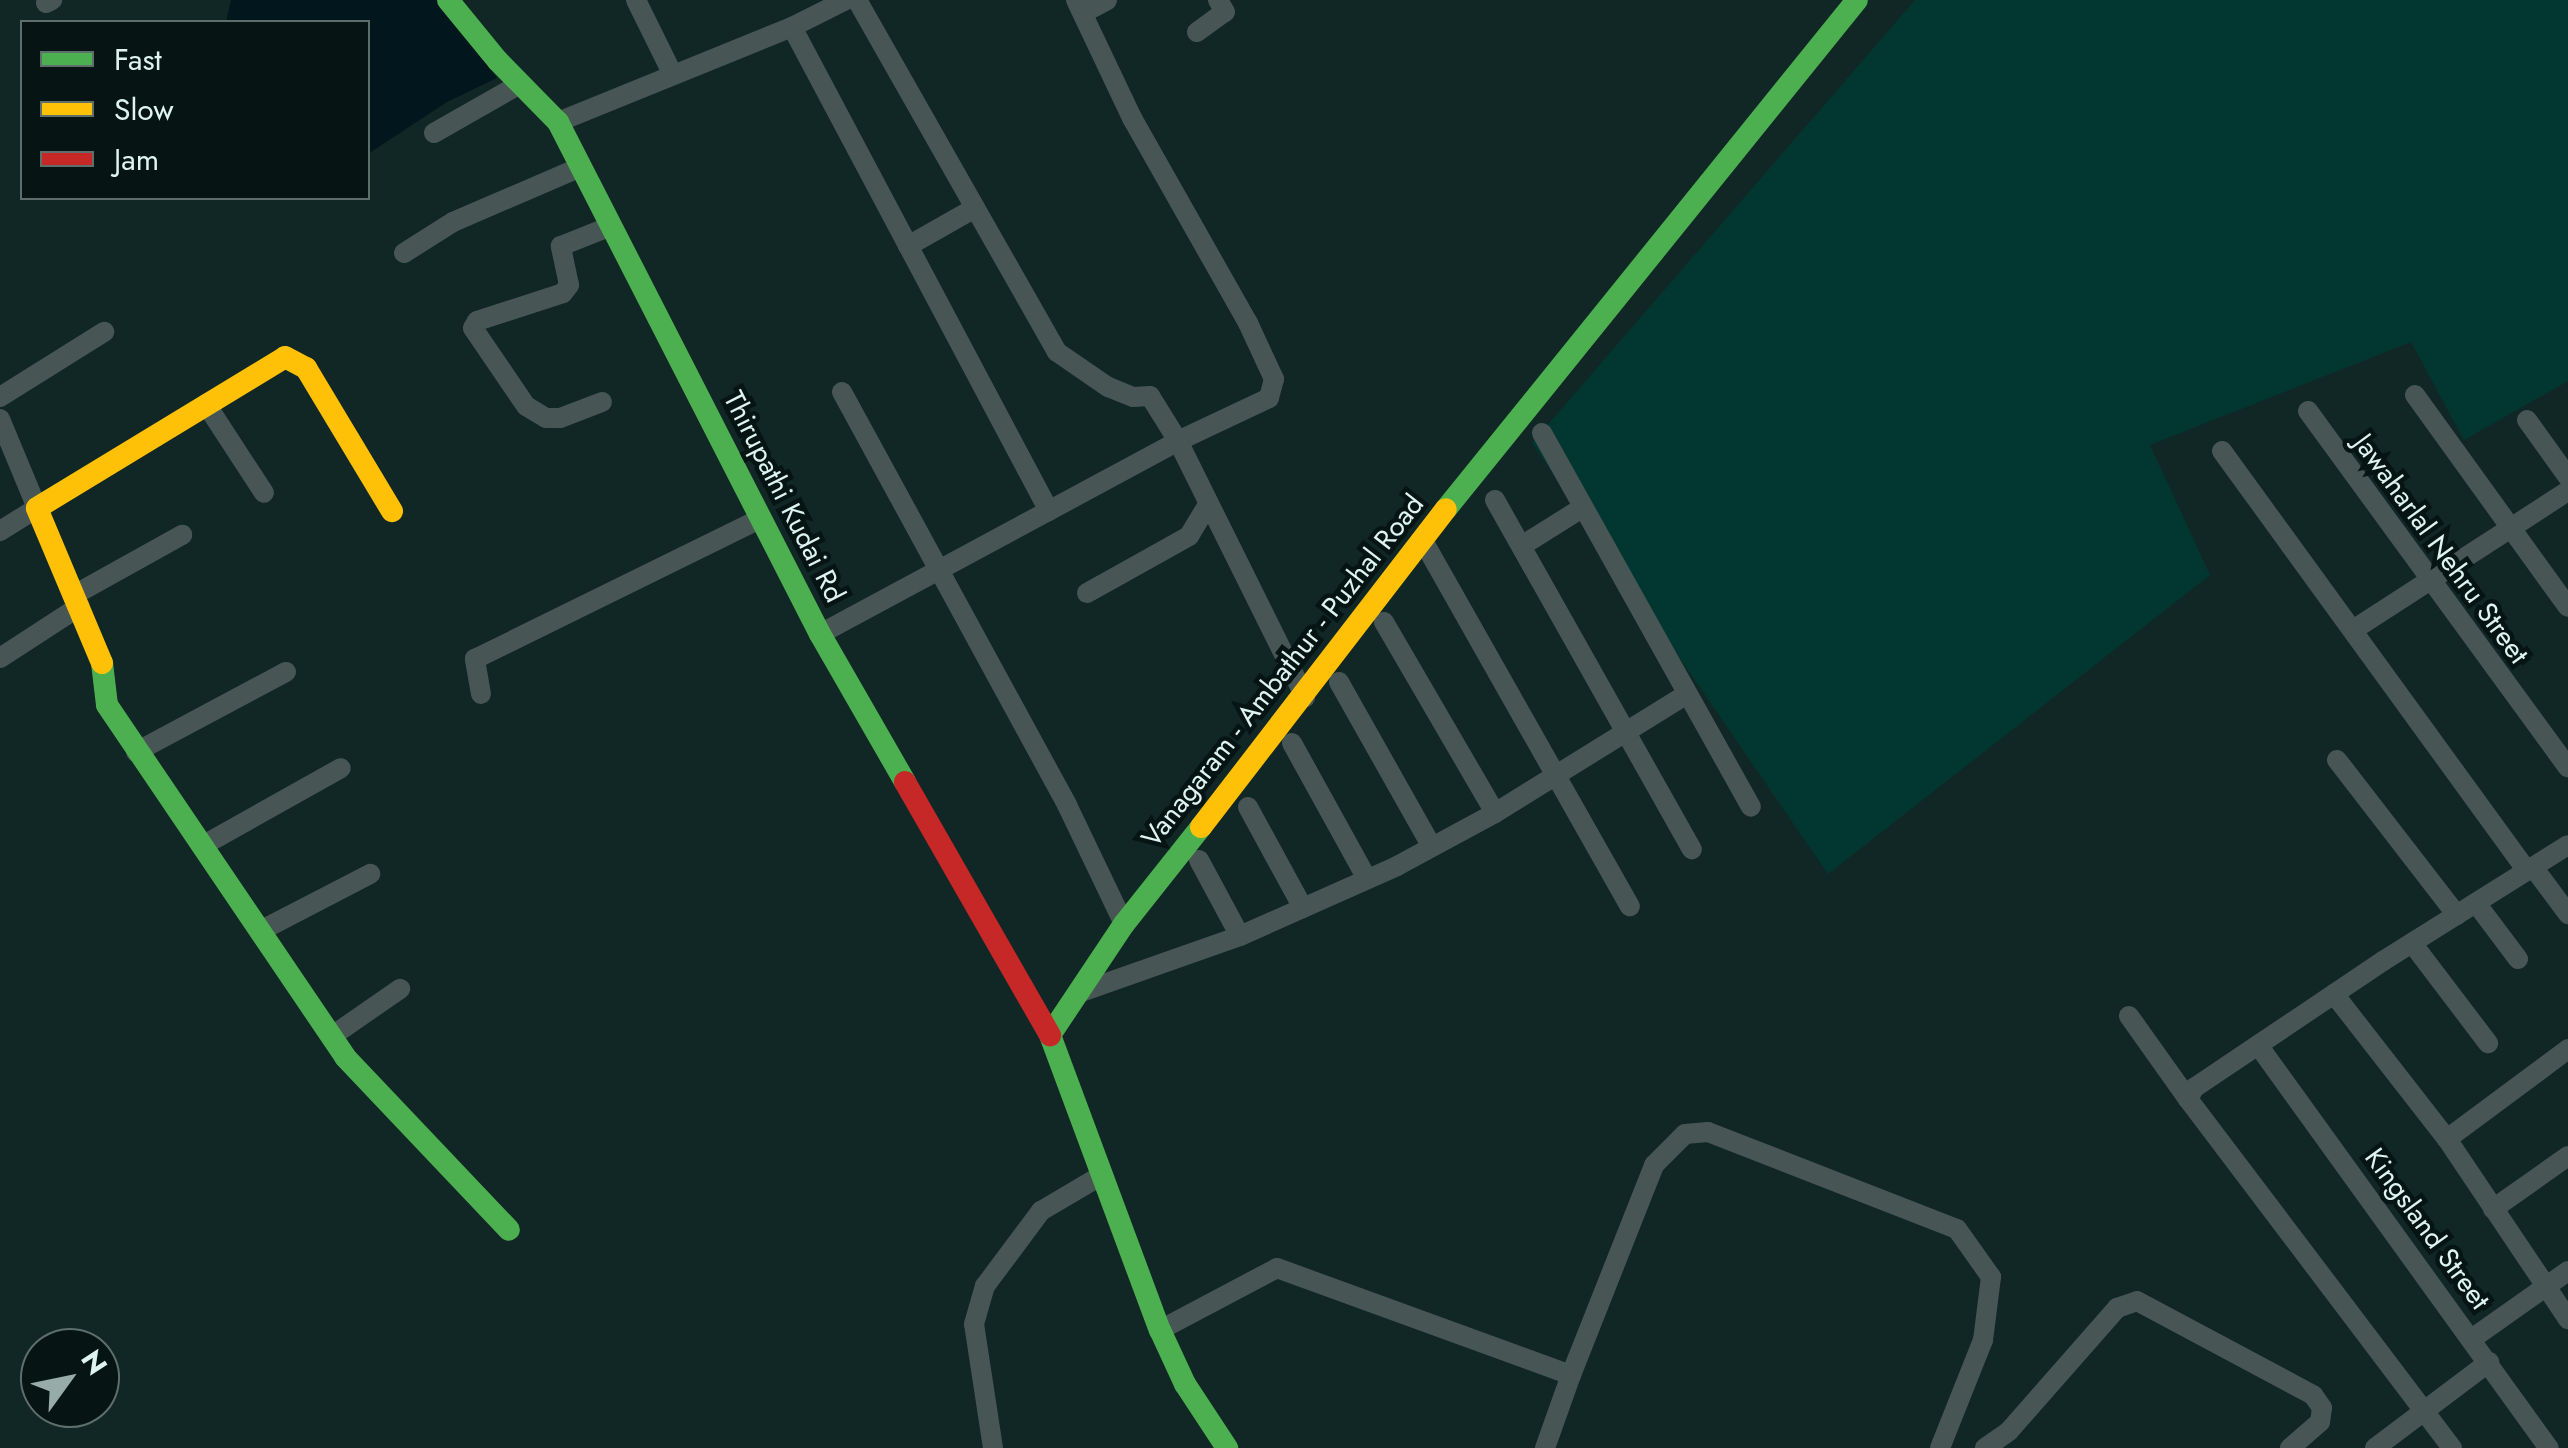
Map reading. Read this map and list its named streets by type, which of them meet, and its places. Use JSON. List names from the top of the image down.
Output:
{
  "streets": {
    "street": [
      "Thirupathi Kudai Rd",
      "Jawaharlal Nehru Street",
      "Vanagaram - Ambathur - Puzhal Road",
      "Kingsland Street"
    ]
  },
  "crossings": [
    ["Thirupathi Kudai Rd", "Vanagaram - Ambathur - Puzhal Road"]
  ],
  "legend": ["Fast", "Slow", "Jam"],
  "north": "top right"
}
